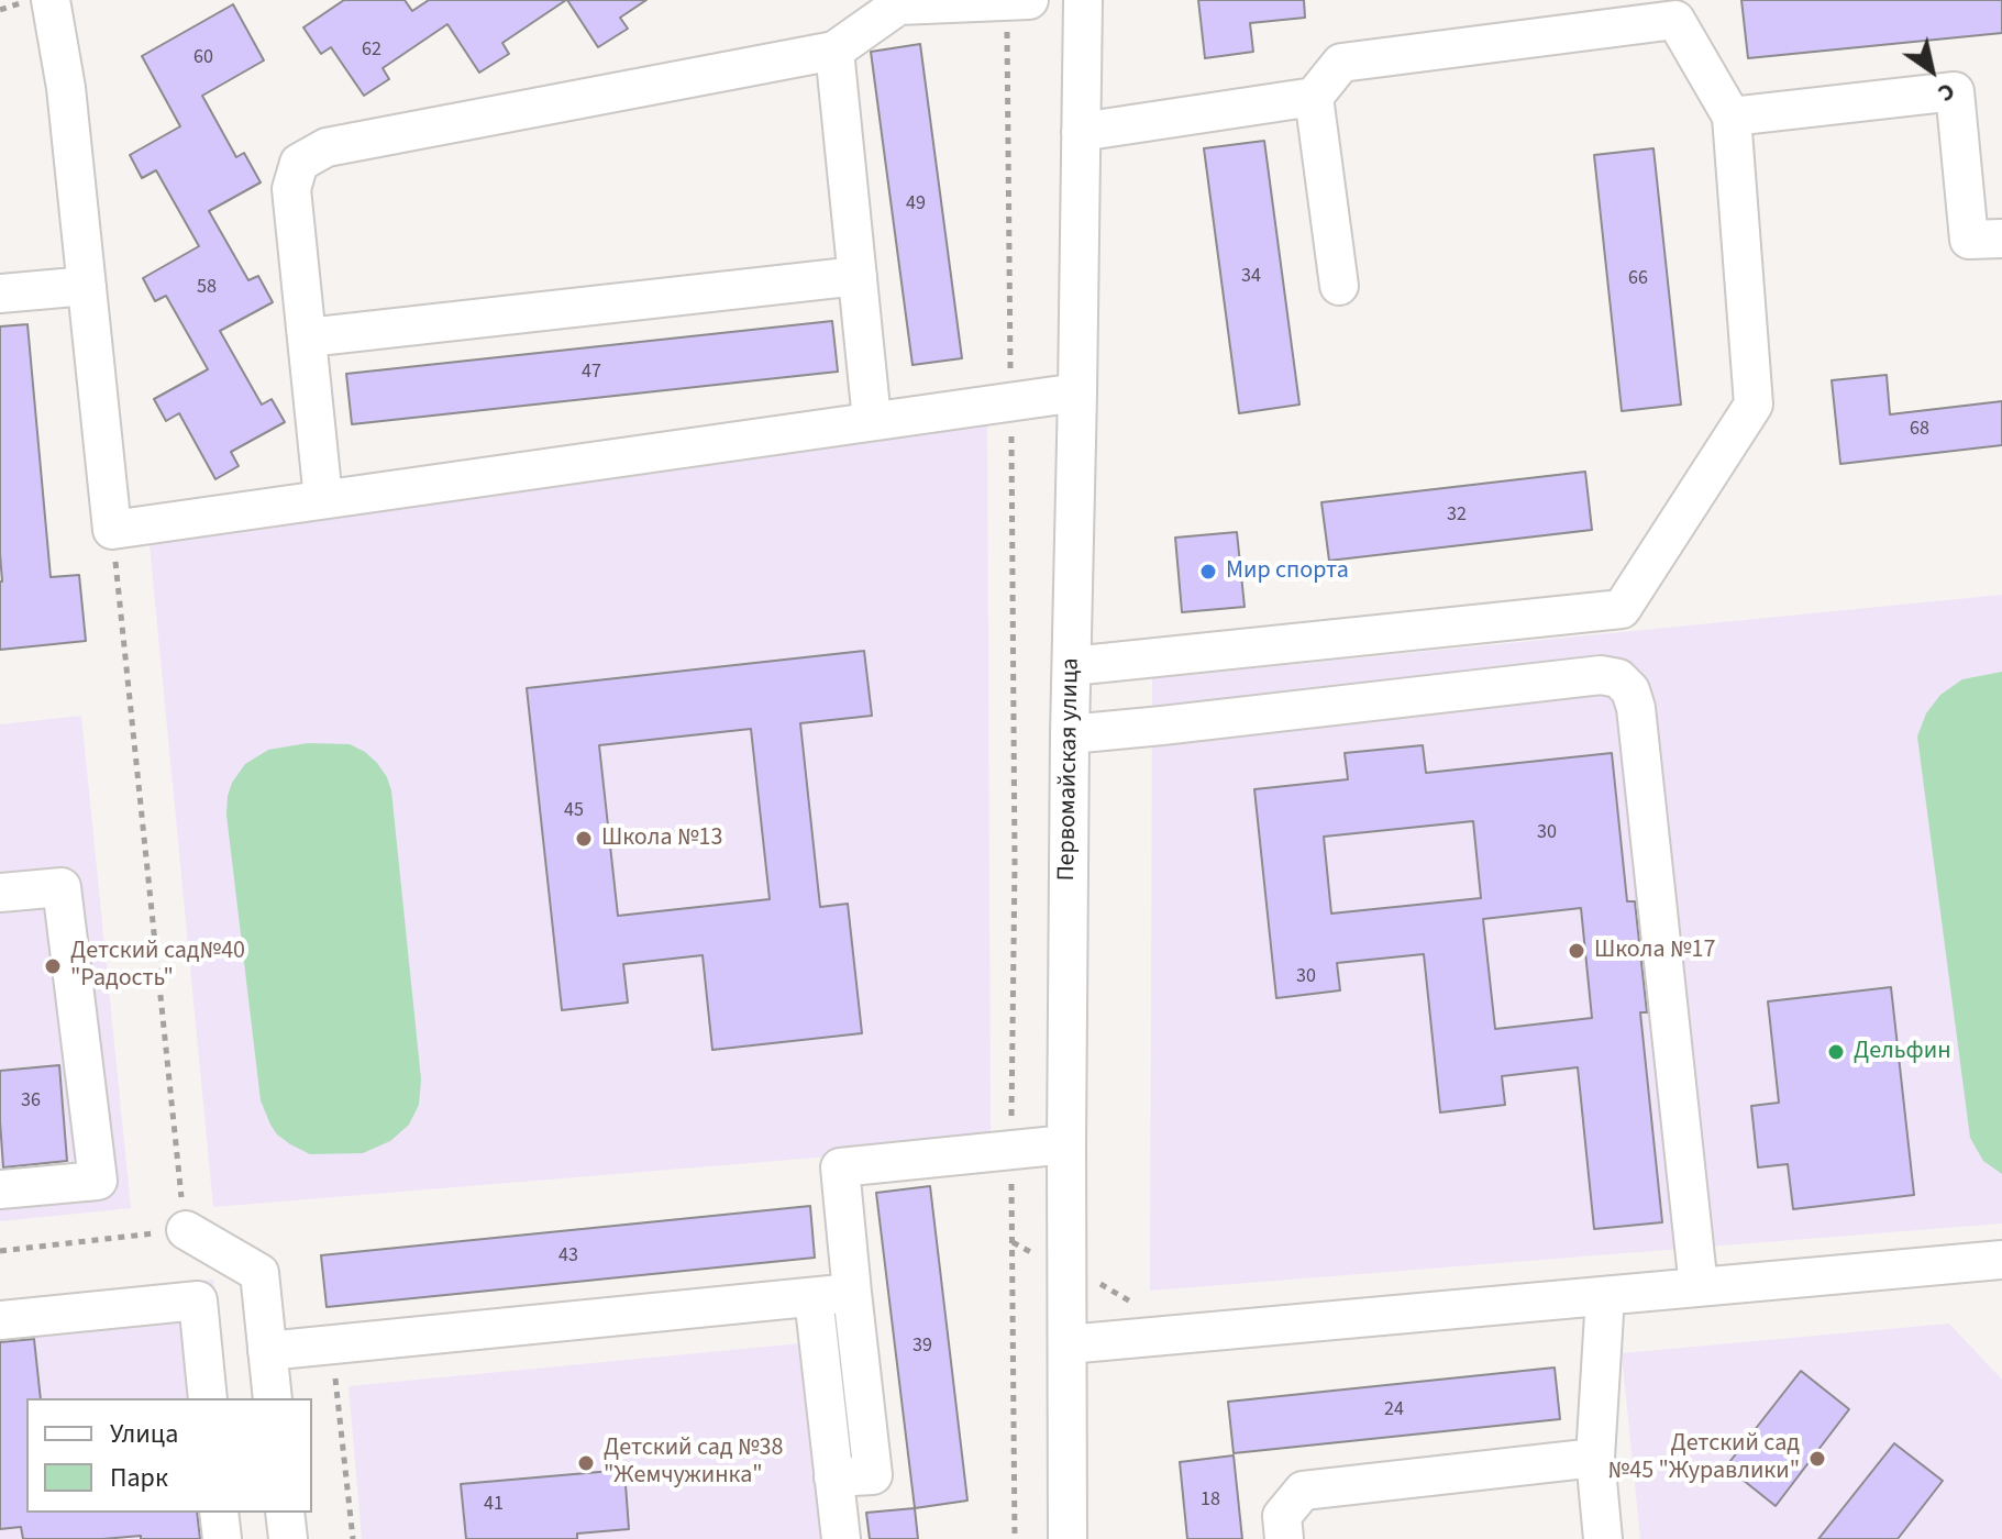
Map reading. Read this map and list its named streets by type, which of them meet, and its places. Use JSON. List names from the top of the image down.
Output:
{
  "streets": {
    "street": ["Первомайская улица"]
  },
  "places": [
    "Мир спорта",
    "Школа №13",
    "Школа №17",
    "Детский сад№40 \"Радость\"",
    "Дельфин",
    "Детский сад №45 \"Журавлики\"",
    "Детский сад №38 \"Жемчужинка\""
  ],
  "house_numbers": [
    "62",
    "60",
    "49",
    "34",
    "66",
    "58",
    "47",
    "68",
    "32",
    "45",
    "30",
    "30",
    "36",
    "43",
    "39",
    "24",
    "18",
    "41"
  ],
  "legend": ["Улица", "Парк"],
  "north": "bottom right"
}
